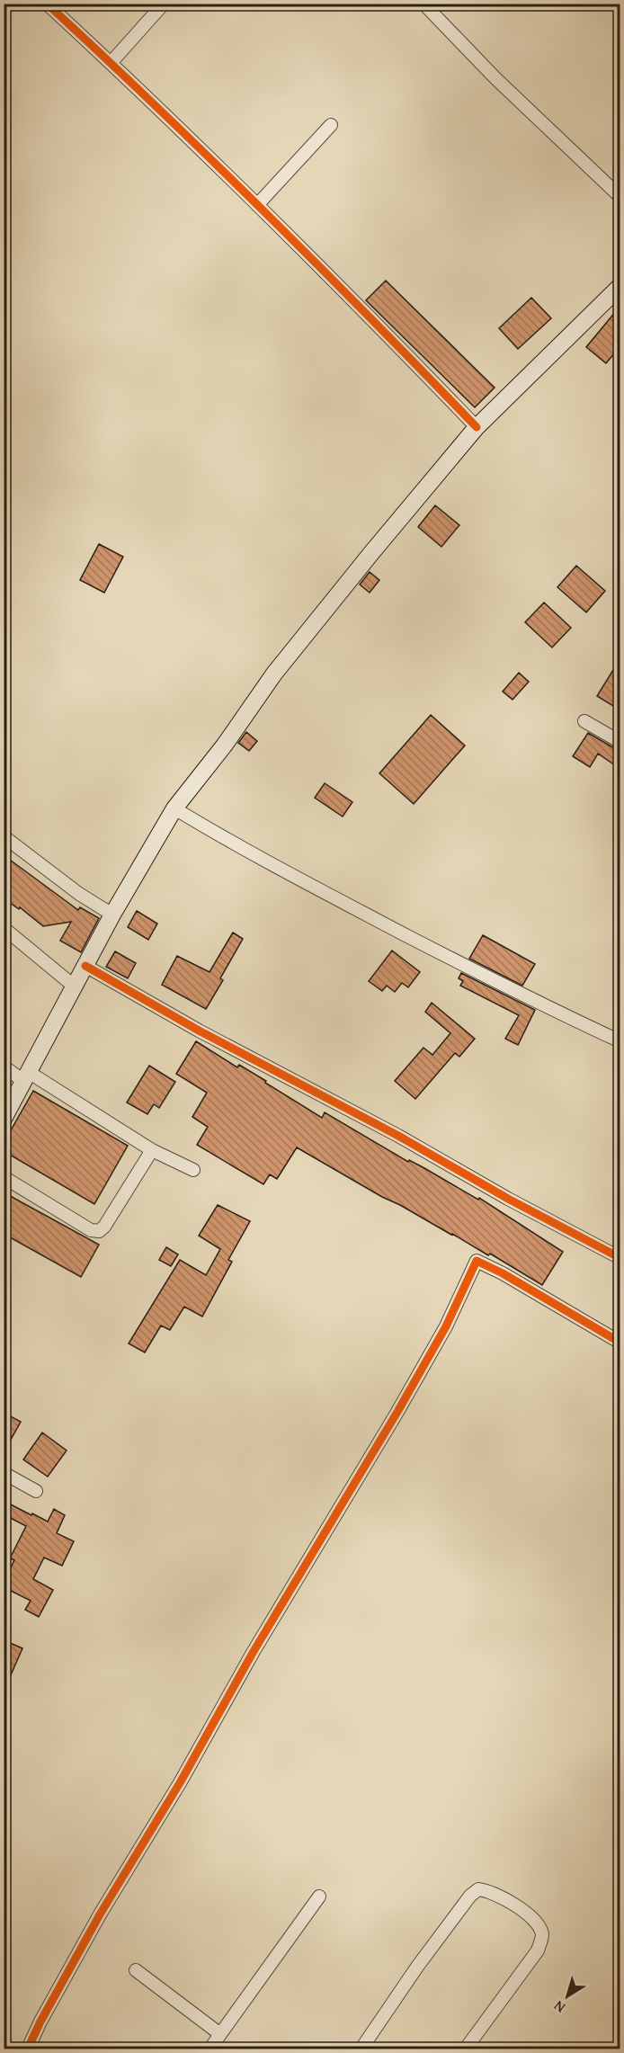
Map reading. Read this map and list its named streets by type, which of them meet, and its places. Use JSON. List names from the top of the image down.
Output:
{
  "north": "bottom left"
}
